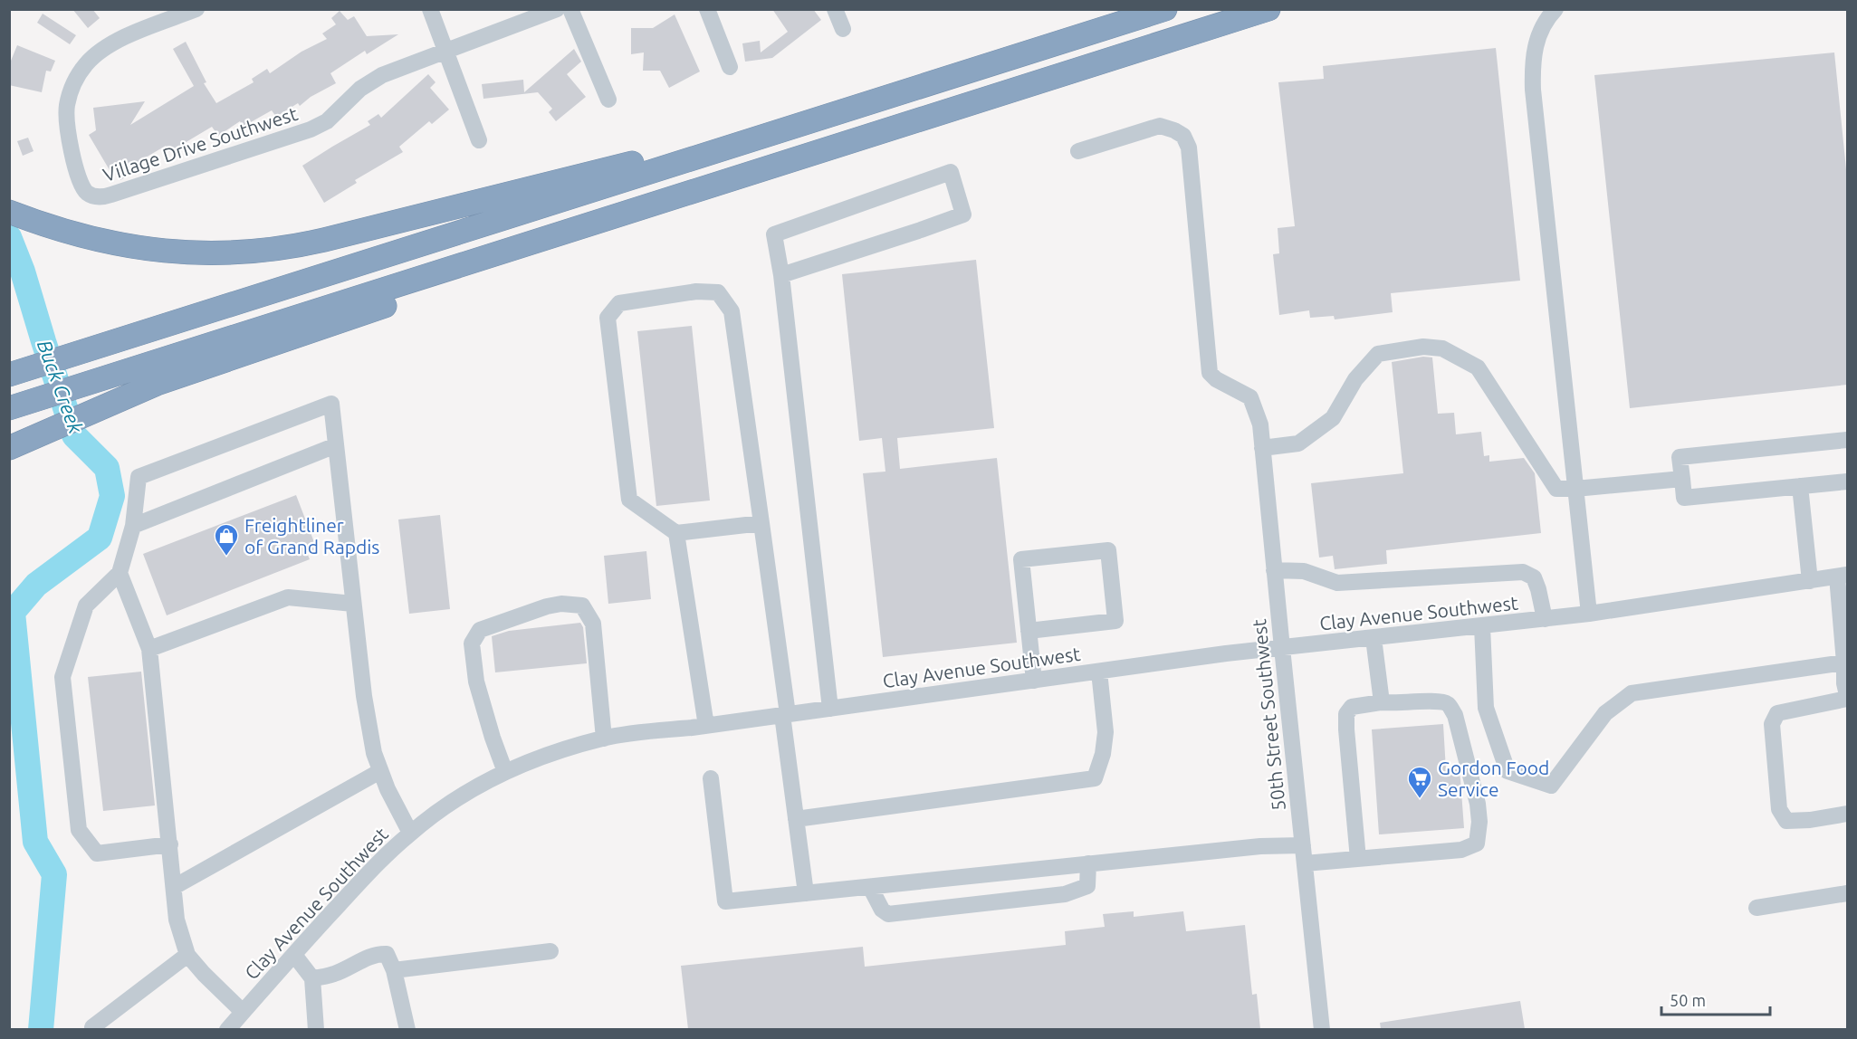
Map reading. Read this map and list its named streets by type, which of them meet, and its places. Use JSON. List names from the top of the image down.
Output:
{
  "streets": {
    "street": ["Village Drive Southwest", "Clay Avenue Southwest", "50th Street Southwest"]
  },
  "crossings": [
    ["Clay Avenue Southwest", "50th Street Southwest"]
  ],
  "water": ["Buck Creek"],
  "places": {
    "shop": ["Freightliner of Grand Rapdis"],
    "supermarket": ["Gordon Food Service"]
  },
  "scale_bar": "50 m"
}
